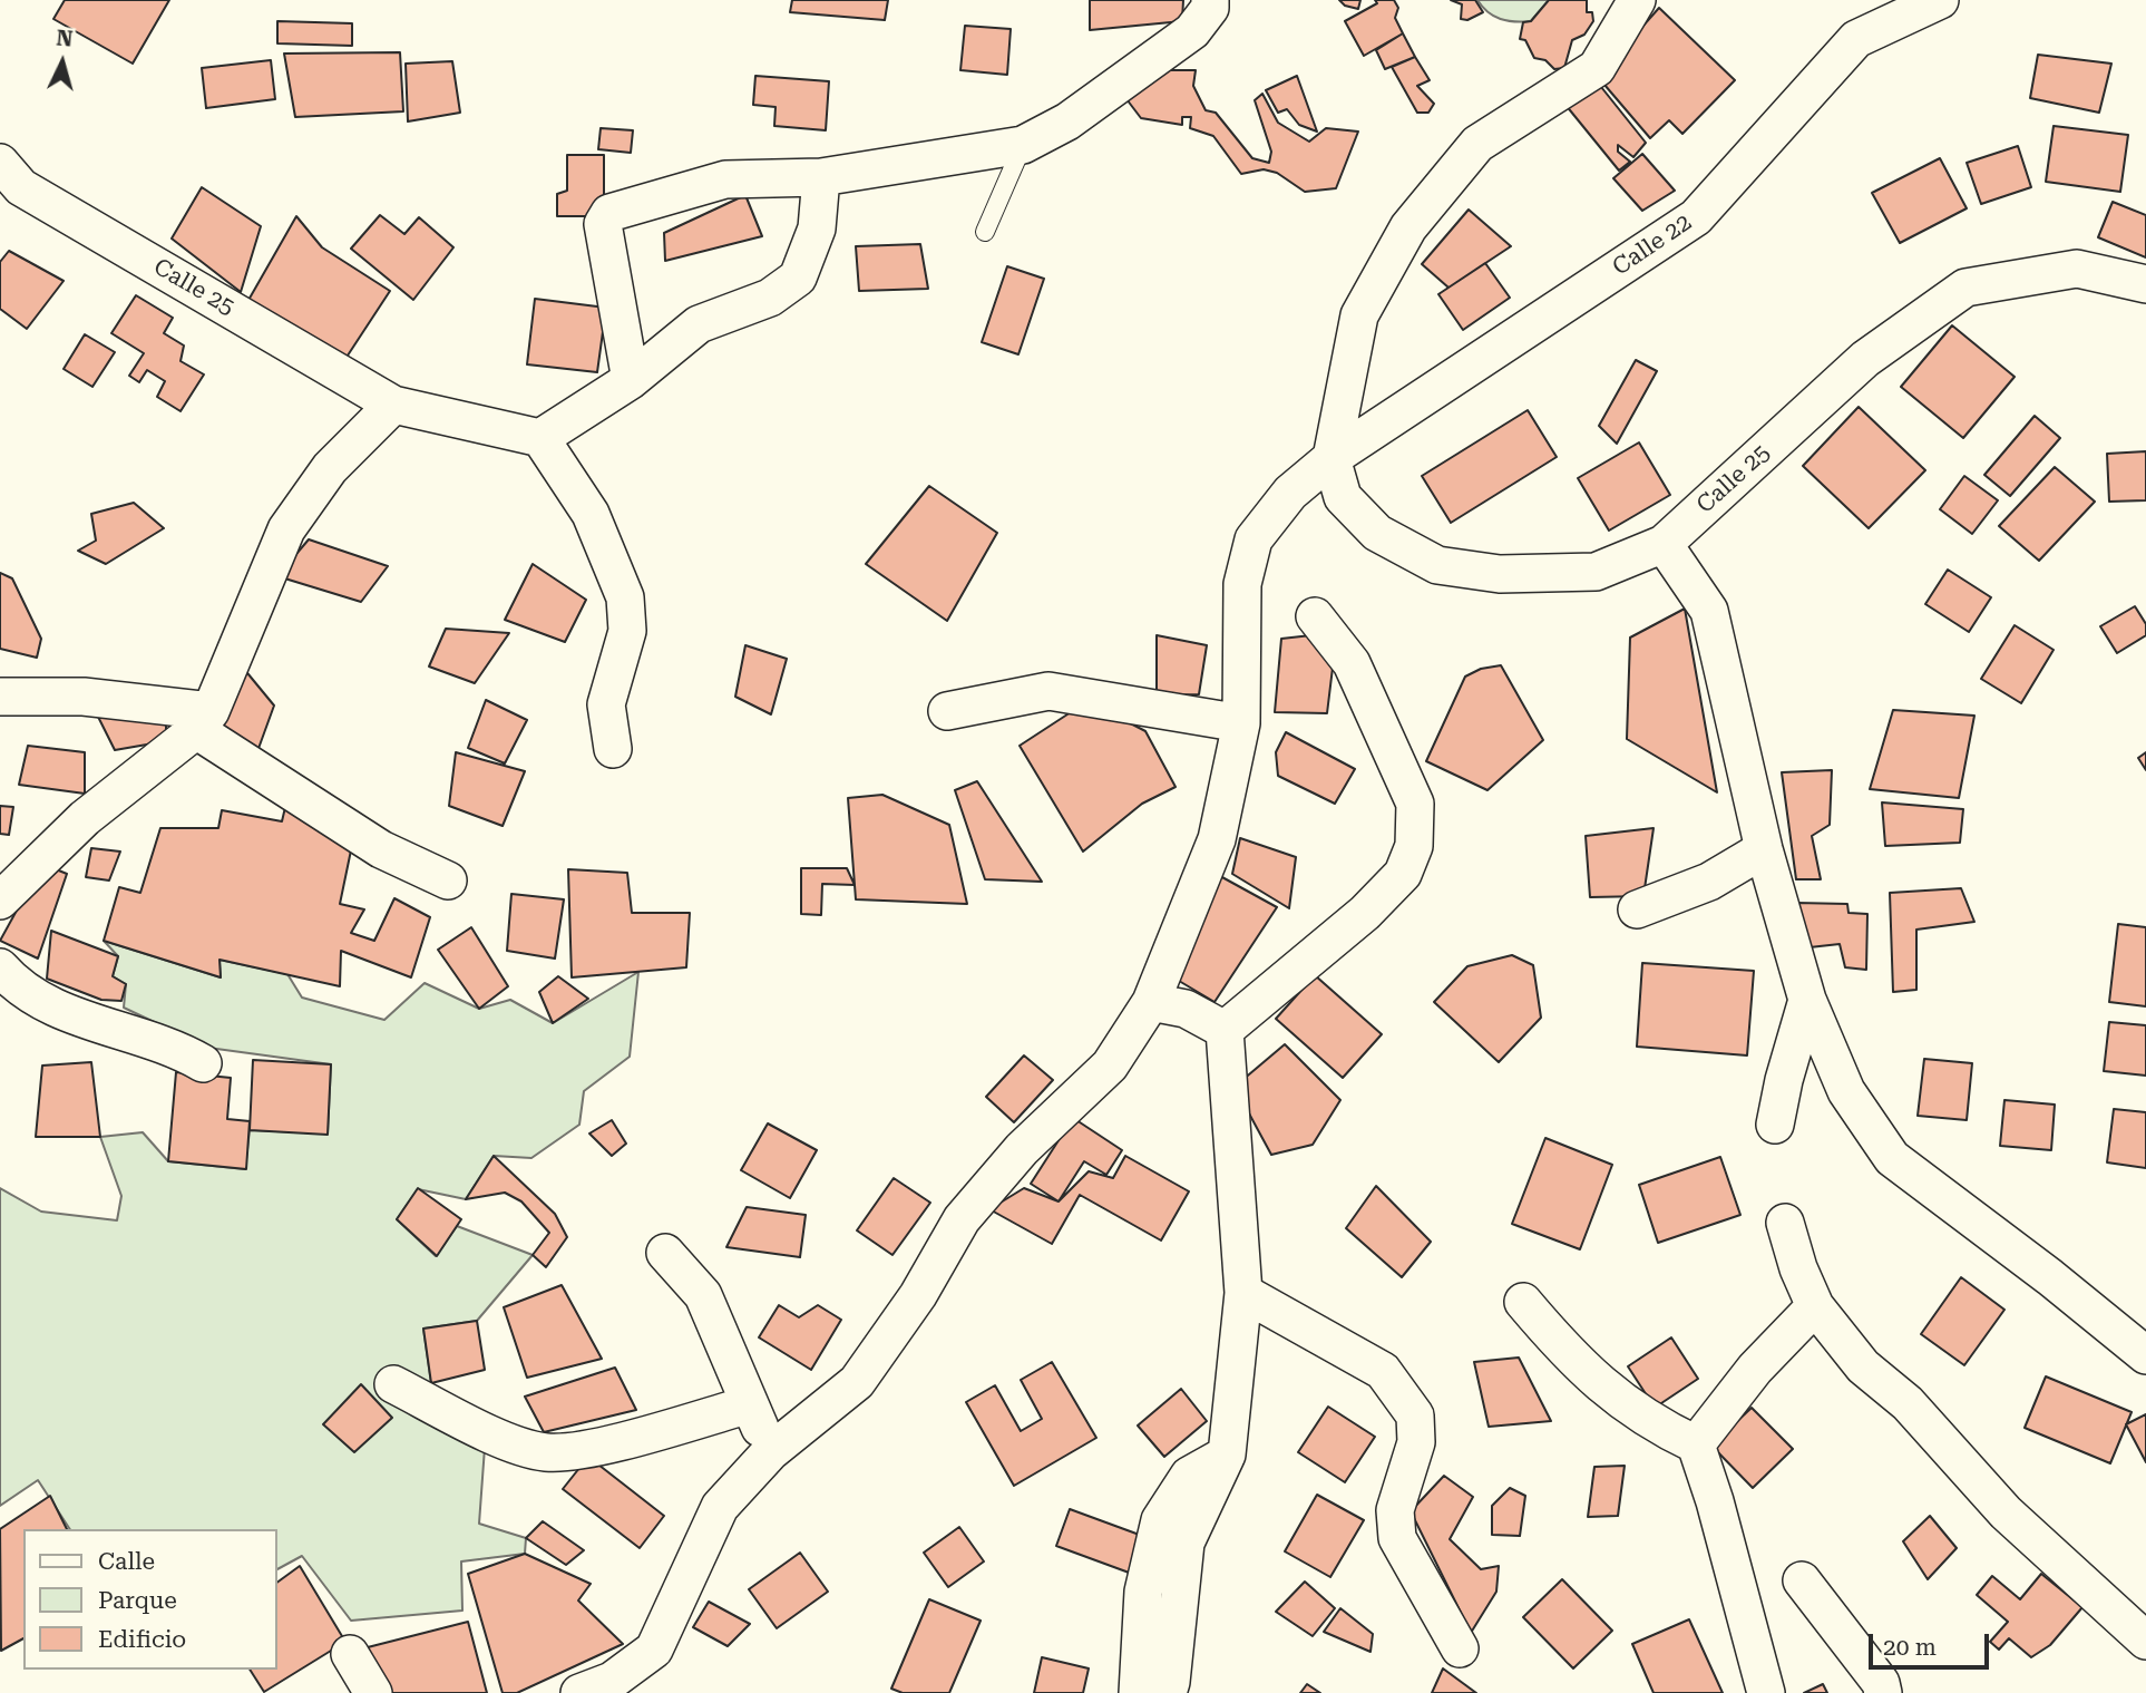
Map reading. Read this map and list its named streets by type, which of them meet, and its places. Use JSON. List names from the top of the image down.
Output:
{
  "streets": {
    "street": ["Calle 22", "Calle 25"]
  },
  "crossings": [
    ["Calle 22", "Calle 25"]
  ],
  "legend": ["Calle", "Parque", "Edificio"],
  "scale_bar": "20 m",
  "north": "top"
}
